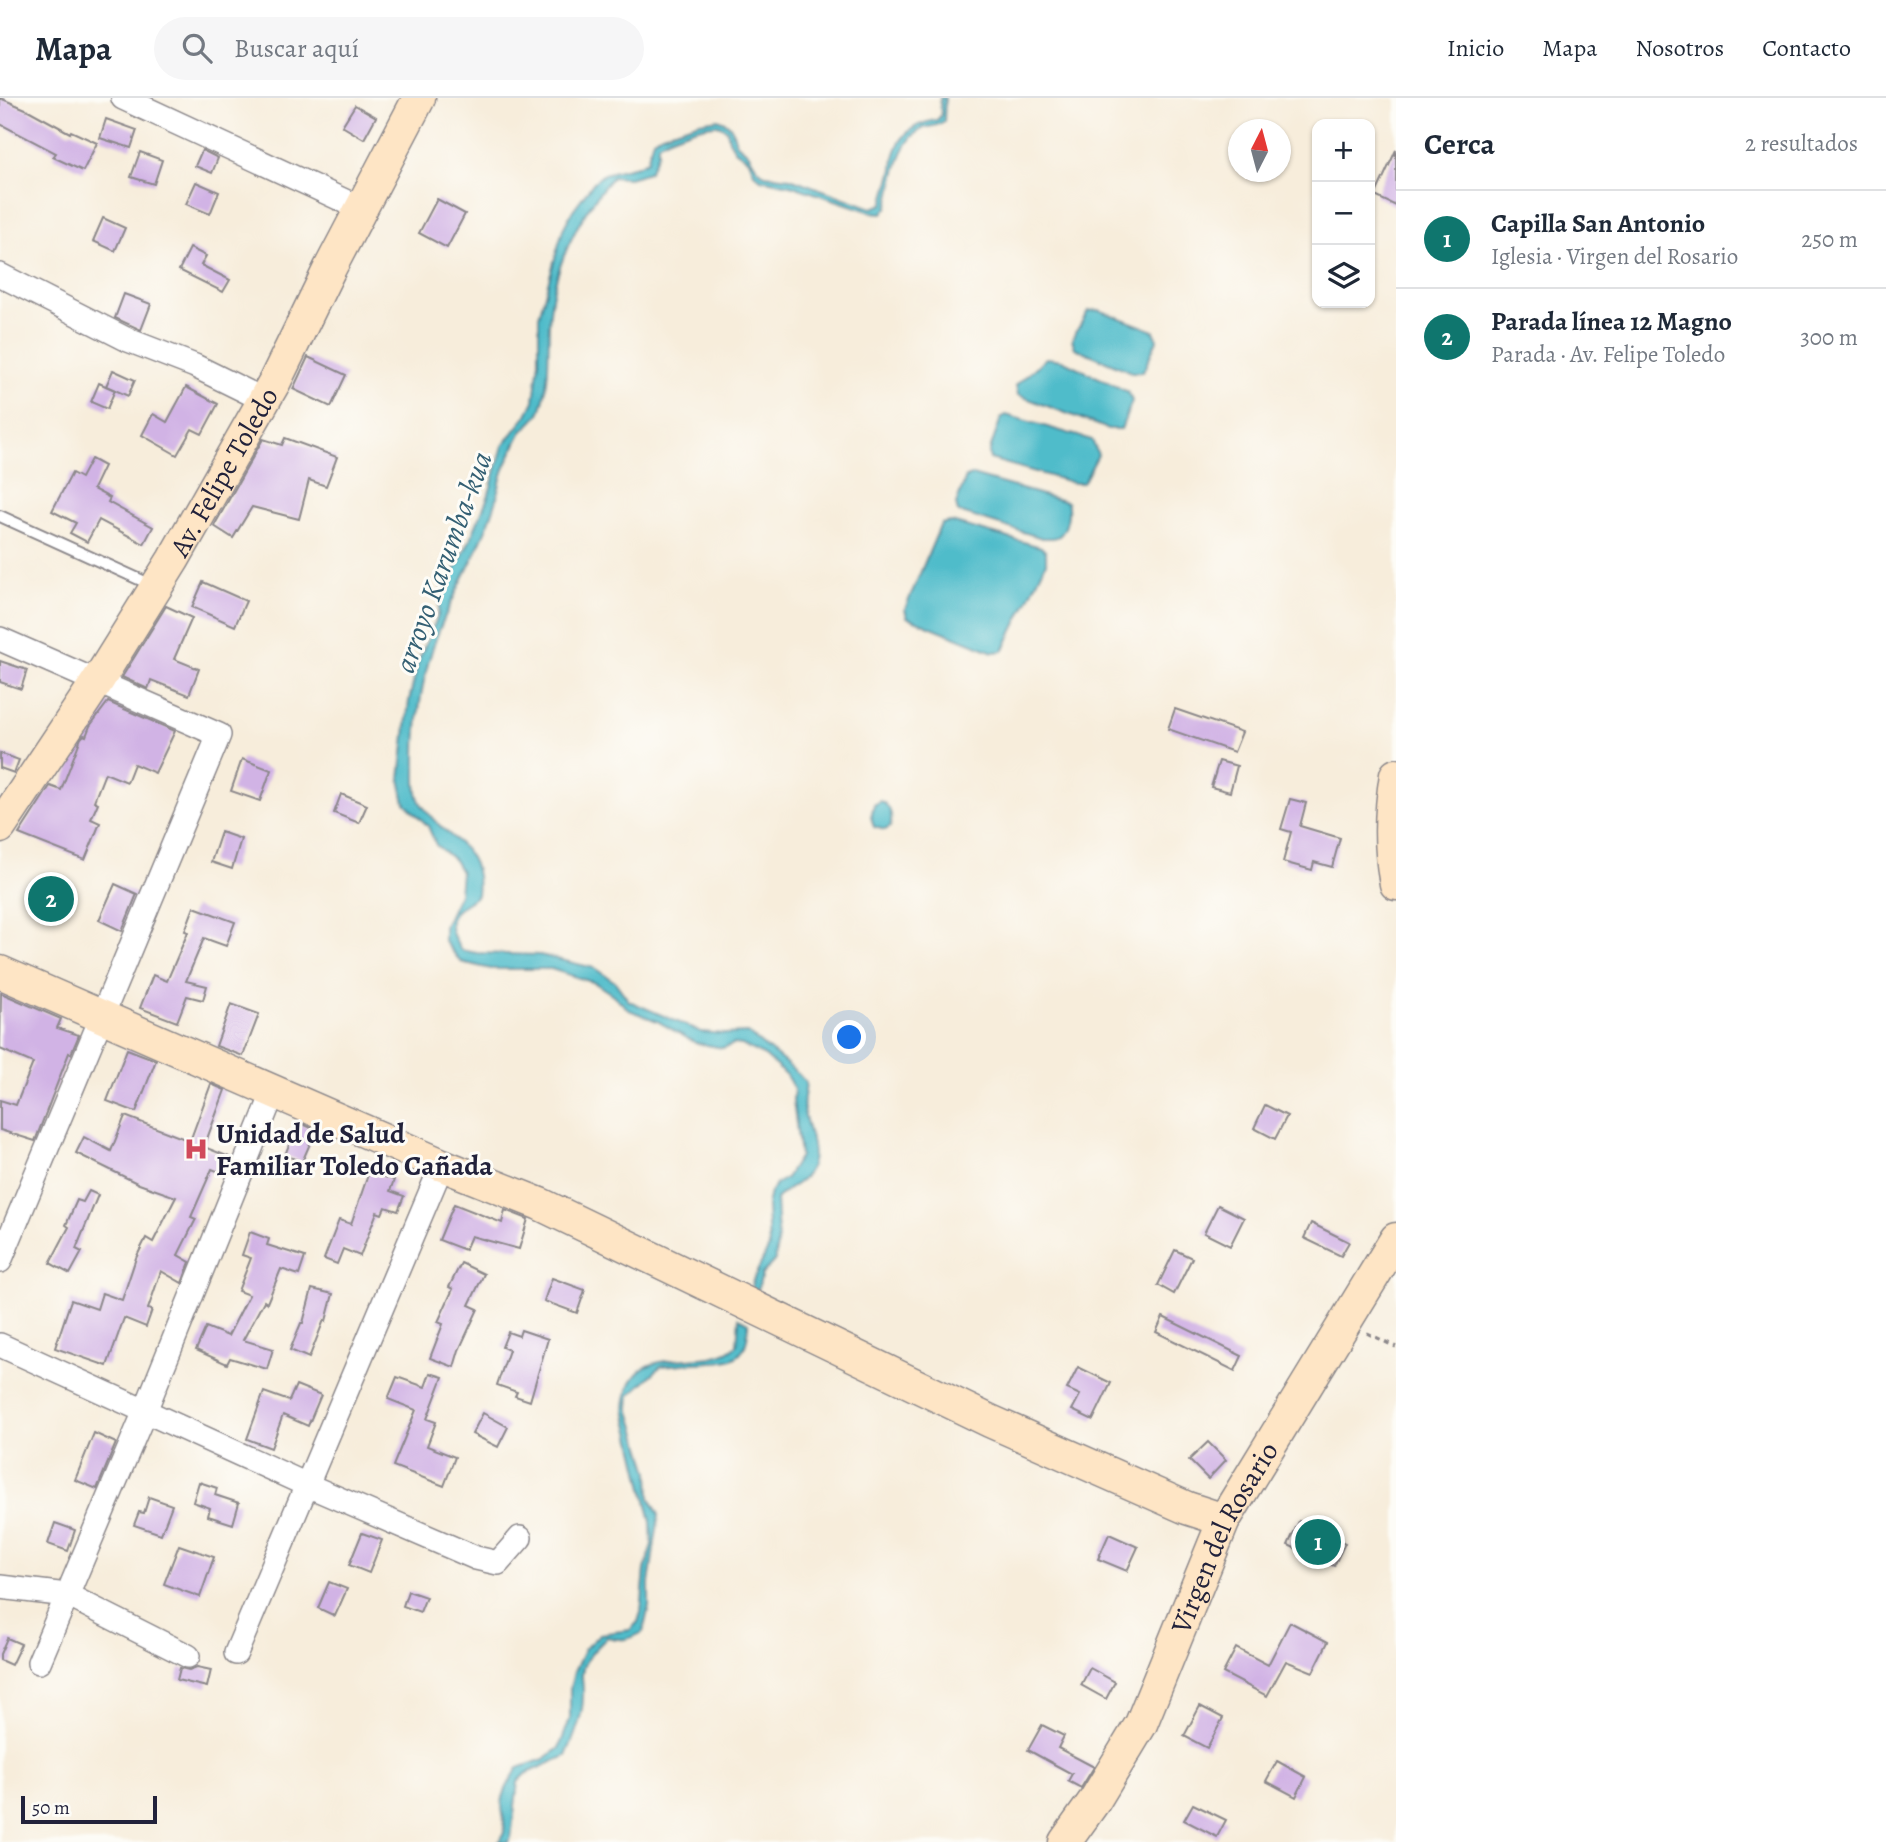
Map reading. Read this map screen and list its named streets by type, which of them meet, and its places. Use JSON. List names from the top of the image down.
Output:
{
  "streets": {
    "street": ["Av. Felipe Toledo", "Virgen del Rosario"]
  },
  "water": ["arroyo Karumba-kua"],
  "places": {
    "hospital": ["Unidad de Salud Familiar Toledo Cañada"]
  },
  "scale_bar": "50 m",
  "north": "top",
  "page": {
    "header": "Mapa",
    "search": "Buscar aquí",
    "nav": [
      "Inicio",
      "Mapa",
      "Nosotros",
      "Contacto"
    ],
    "heading": ["Cerca", "2 resultados"],
    "map_buttons": ["+", "−"],
    "list": [
      {
        "mark": "1",
        "name": "Capilla San Antonio",
        "note": "Iglesia · Virgen del Rosario",
        "value": "250 m"
      },
      {
        "mark": "2",
        "name": "Parada línea 12 Magno",
        "note": "Parada · Av. Felipe Toledo",
        "value": "300 m"
      }
    ],
    "pins": ["2", "1"],
    "scale": "50 m"
  }
}
